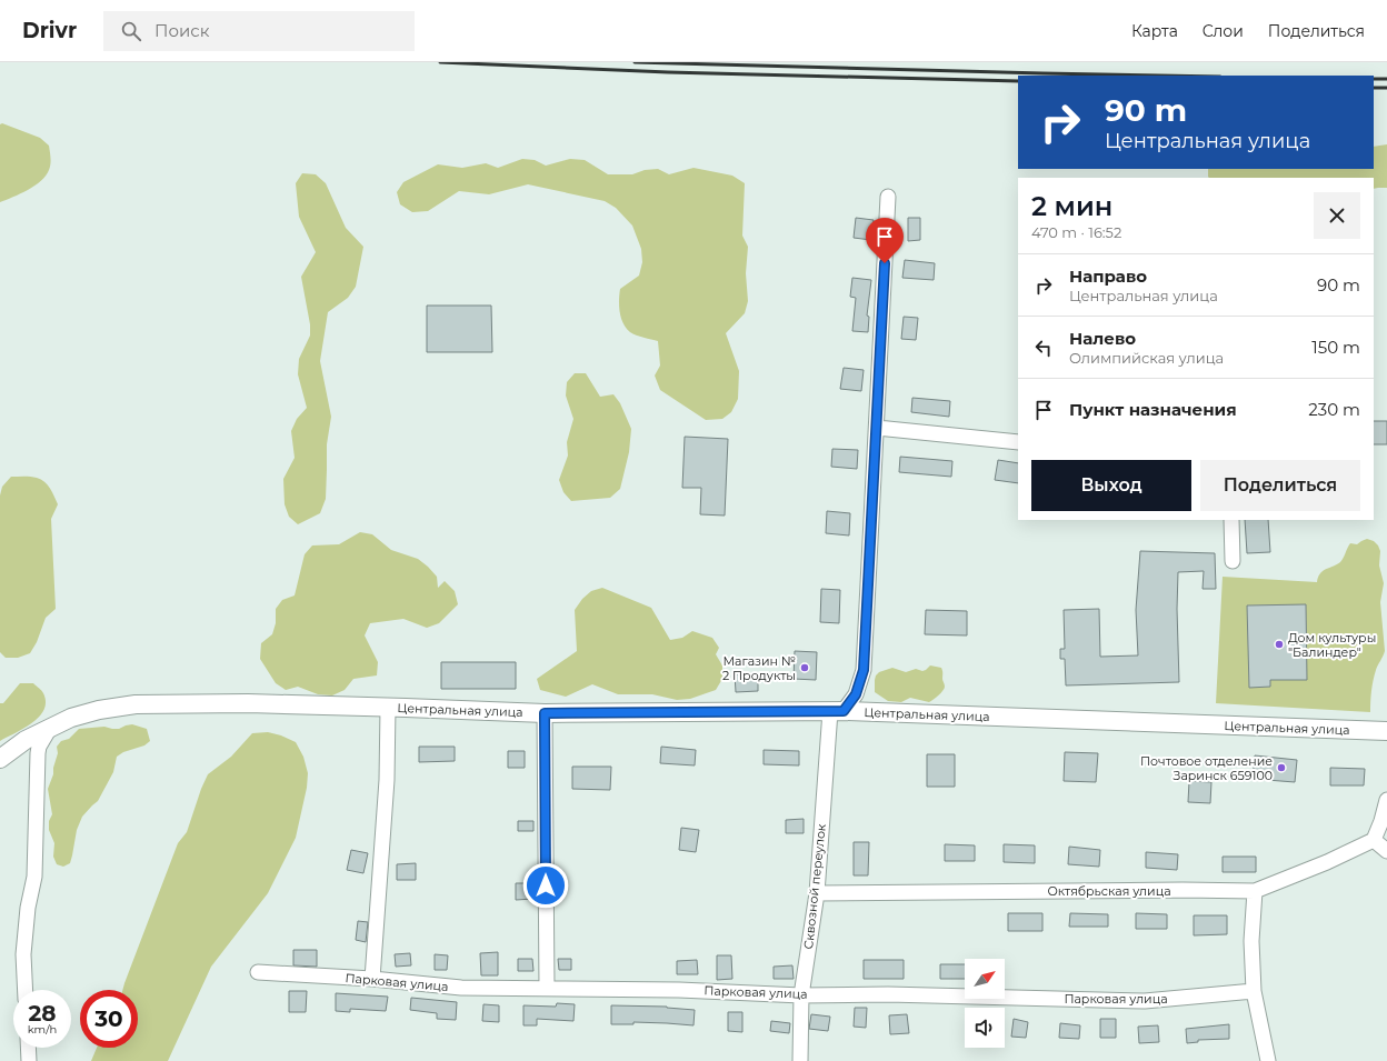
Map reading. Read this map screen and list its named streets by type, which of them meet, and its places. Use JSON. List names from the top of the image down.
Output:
{
  "streets": {
    "street": [
      "Центральная улица",
      "Сквозной переулок",
      "Октябрьская улица",
      "Парковая улица"
    ]
  },
  "crossings": [
    ["Центральная улица", "Сквозной переулок"],
    ["Сквозной переулок", "Октябрьская улица"],
    ["Сквозной переулок", "Парковая улица"]
  ],
  "places": ["Дом культуры \"Балиндер\"", "Магазин № 2 Продукты", "Почтовое отделение Заринск 659100"],
  "north": "top right",
  "page": {
    "header": "Drivr",
    "search": "Поиск",
    "nav": ["Карта", "Слои", "Поделиться"],
    "turn": ["90 m", "Центральная улица"],
    "heading": ["2 мин", "470 m · 16:52"],
    "list": [
      {
        "name": "Направо",
        "note": "Центральная улица",
        "value": "90 m"
      },
      {
        "name": "Налево",
        "note": "Олимпийская улица",
        "value": "150 m"
      },
      {
        "name": "Пункт назначения",
        "value": "230 m"
      }
    ],
    "buttons": ["Выход", "Поделиться"],
    "speed": "28 km/h",
    "limit": "30"
  }
}
